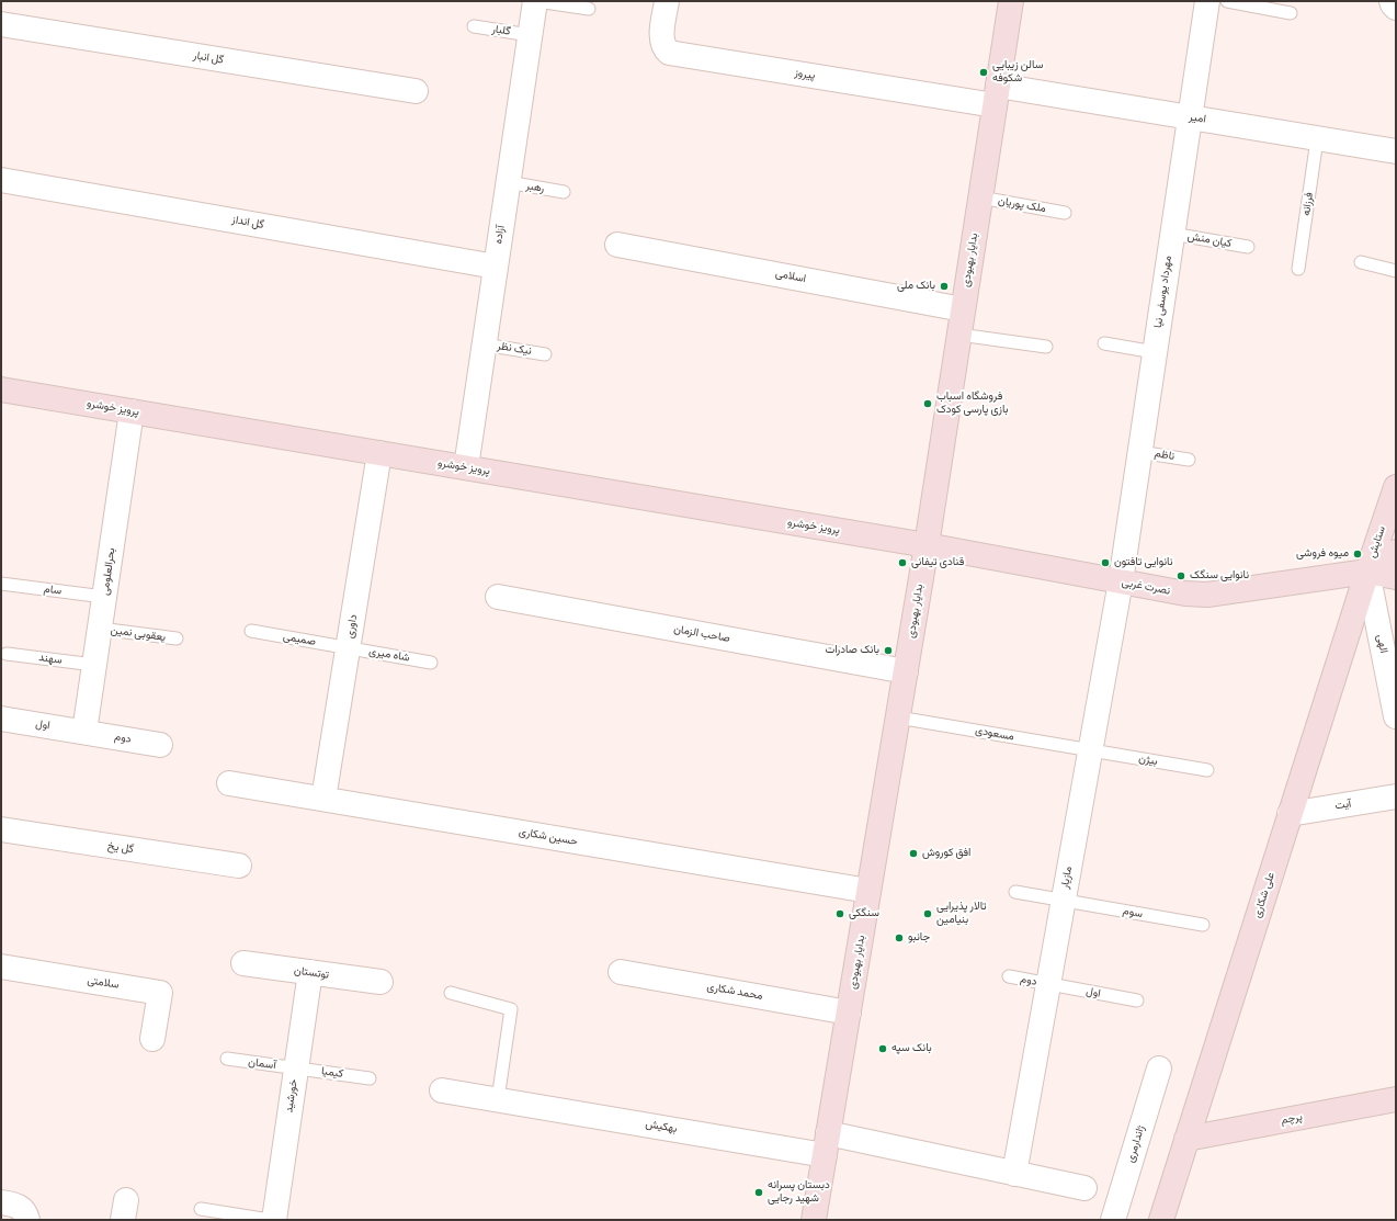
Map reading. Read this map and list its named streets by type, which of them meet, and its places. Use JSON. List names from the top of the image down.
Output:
{
  "streets": {
    "street": [
      "گل انبار",
      "پیروز",
      "امیر",
      "گل انداز",
      "آزاده",
      "بدایار بهبودی",
      "اسلامی",
      "مهرداد یوسفی نیا",
      "پرویز خوشرو",
      "ستایش",
      "بحرالعلومی",
      "نصرت غربی",
      "داوری",
      "صاحب الزمان",
      "الهی",
      "اول",
      "دوم",
      "آیت",
      "حسین شکاری",
      "گل یخ",
      "مازیار",
      "علی شکاری",
      "توتستان",
      "سلامتی",
      "محمد شکاری",
      "خورشید",
      "پرچم",
      "بهکیش",
      "ژاندارمری"
    ],
    "lane": [
      "گلبار",
      "رهبر",
      "فرزانه",
      "ملک پوریان",
      "کیان منش",
      "نیک نظر",
      "ناظم",
      "سام",
      "یعقوبی نمین",
      "صمیمی",
      "شاه میری",
      "سهند",
      "مسعودی",
      "بیژن",
      "سوم",
      "آسمان",
      "کیمیا"
    ]
  },
  "crossings": [
    ["گلبار", "آزاده"],
    ["پیروز", "امیر"],
    ["پیروز", "بدایار بهبودی"],
    ["امیر", "فرزانه"],
    ["امیر", "بدایار بهبودی"],
    ["امیر", "مهرداد یوسفی نیا"],
    ["رهبر", "آزاده"],
    ["ملک پوریان", "بدایار بهبودی"],
    ["گل انداز", "آزاده"],
    ["آزاده", "نیک نظر"],
    ["آزاده", "پرویز خوشرو"],
    ["کیان منش", "مهرداد یوسفی نیا"],
    ["بدایار بهبودی", "اسلامی"],
    ["بدایار بهبودی", "پرویز خوشرو"],
    ["بدایار بهبودی", "نصرت غربی"],
    ["بدایار بهبودی", "صاحب الزمان"],
    ["بدایار بهبودی", "مسعودی"],
    ["بدایار بهبودی", "حسین شکاری"],
    ["بدایار بهبودی", "محمد شکاری"],
    ["بدایار بهبودی", "بهکیش"],
    ["مهرداد یوسفی نیا", "ناظم"],
    ["مهرداد یوسفی نیا", "نصرت غربی"],
    ["مهرداد یوسفی نیا", "مازیار"],
    ["پرویز خوشرو", "بحرالعلومی"],
    ["پرویز خوشرو", "نصرت غربی"],
    ["پرویز خوشرو", "داوری"],
    ["ستایش", "نصرت غربی"],
    ["ستایش", "الهی"],
    ["ستایش", "علی شکاری"],
    ["بحرالعلومی", "سام"],
    ["بحرالعلومی", "یعقوبی نمین"],
    ["بحرالعلومی", "سهند"],
    ["بحرالعلومی", "اول"],
    ["بحرالعلومی", "دوم"],
    ["نصرت غربی", "الهی"],
    ["نصرت غربی", "مازیار"],
    ["نصرت غربی", "علی شکاری"],
    ["داوری", "صمیمی"],
    ["داوری", "شاه میری"],
    ["داوری", "حسین شکاری"],
    ["صمیمی", "شاه میری"],
    ["الهی", "علی شکاری"],
    ["اول", "دوم"],
    ["اول", "مازیار"],
    ["مسعودی", "بیژن"],
    ["مسعودی", "مازیار"],
    ["دوم", "مازیار"],
    ["بیژن", "مازیار"],
    ["آیت", "علی شکاری"],
    ["مازیار", "سوم"],
    ["علی شکاری", "پرچم"],
    ["توتستان", "خورشید"],
    ["آسمان", "کیمیا"],
    ["آسمان", "خورشید"],
    ["کیمیا", "خورشید"]
  ],
  "places": [
    "سالن زیبایی شکوفه",
    "بانک ملی",
    "فروشگاه اسباب بازی پارسی کودک",
    "میوه فروشی",
    "قنادی تیفانی",
    "نانوایی تافتون",
    "نانوایی سنگک",
    "بانک صادرات",
    "افق کوروش",
    "سنگکی",
    "تالار پذیرایی بنیامین",
    "جانبو",
    "بانک سپه",
    "دبستان پسرانه شهید رجایی"
  ]
}
